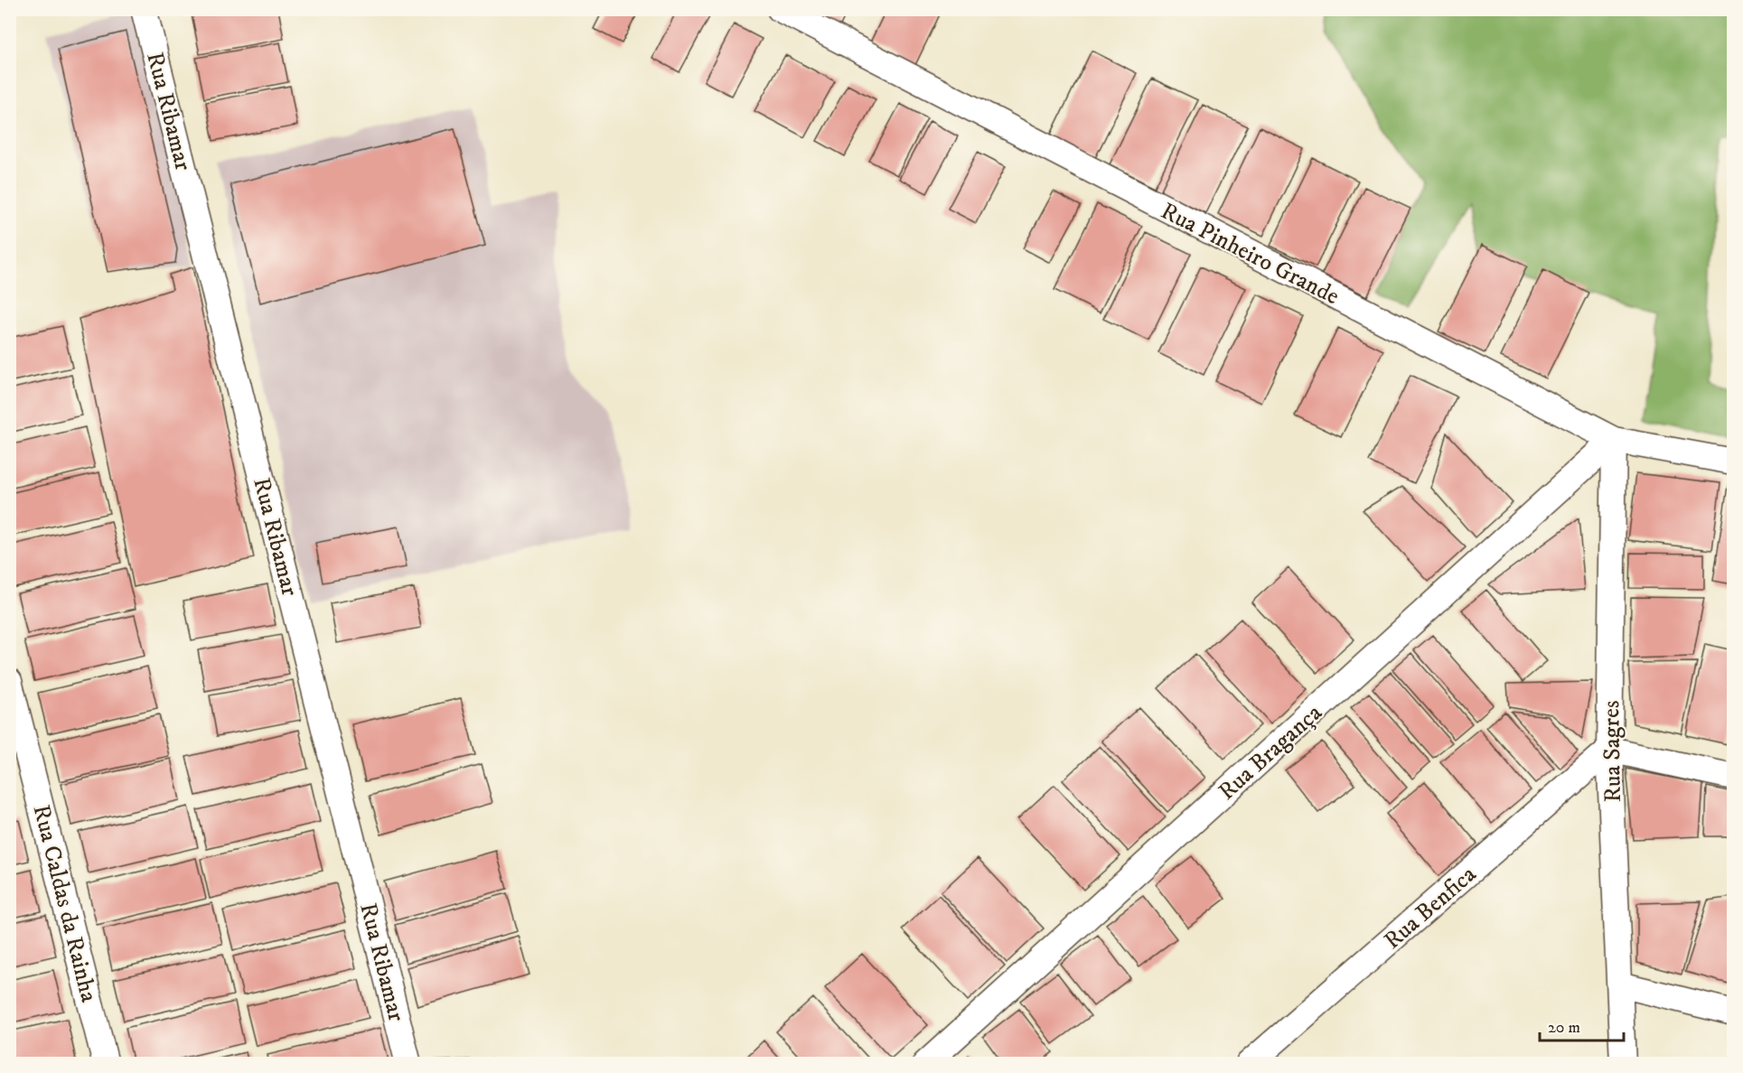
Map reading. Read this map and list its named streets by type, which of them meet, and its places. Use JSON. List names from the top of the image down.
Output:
{
  "streets": {
    "street": [
      "Rua Ribamar",
      "Rua Pinheiro Grande",
      "Rua Bragança",
      "Rua Sagres",
      "Rua Caldas da Rainha",
      "Rua Benfica"
    ]
  },
  "crossings": [
    ["Rua Pinheiro Grande", "Rua Bragança"],
    ["Rua Pinheiro Grande", "Rua Sagres"],
    ["Rua Bragança", "Rua Sagres"],
    ["Rua Sagres", "Rua Benfica"]
  ],
  "scale_bar": "20 m"
}
